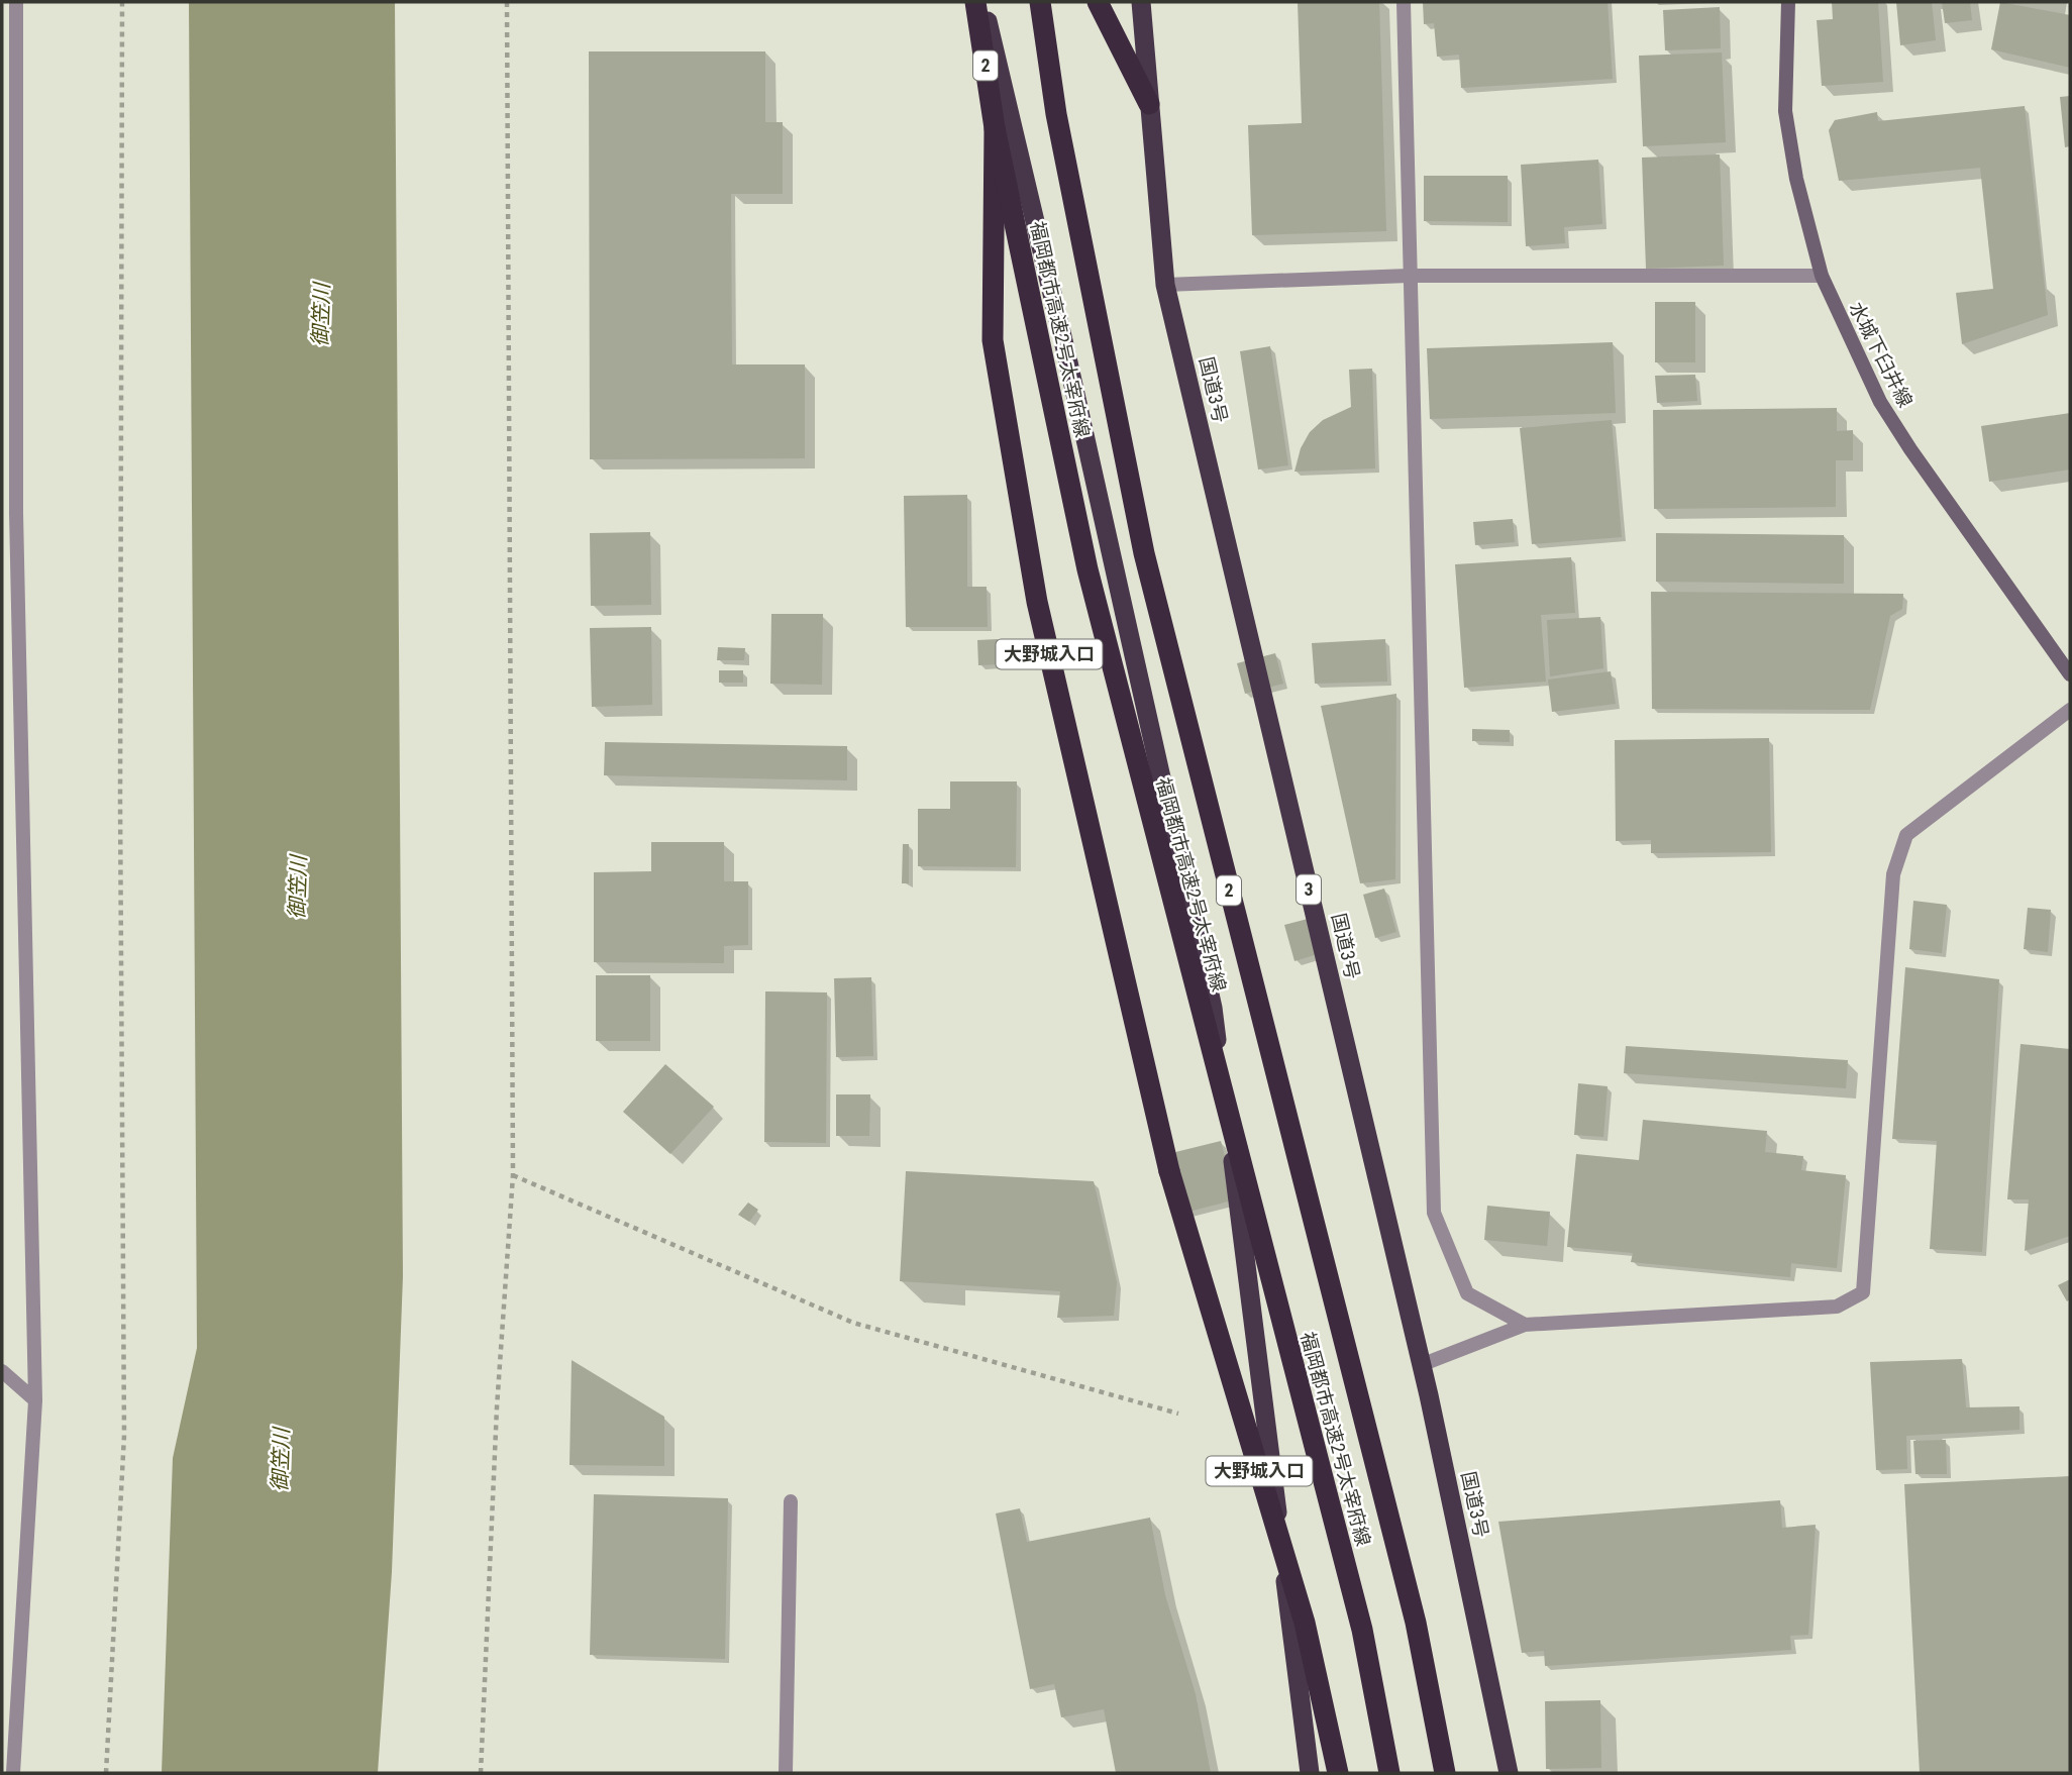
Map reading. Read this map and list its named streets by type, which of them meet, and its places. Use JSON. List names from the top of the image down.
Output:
{
  "streets": {
    "highway": [
      "2",
      "福岡都市高速2号太宰府線",
      "国道3号",
      "大野城入口",
      "3"
    ],
    "main road": ["水城下臼井線"]
  },
  "crossings": [
    ["福岡都市高速2号太宰府線", "大野城入口"]
  ],
  "water": ["御笠川"]
}
